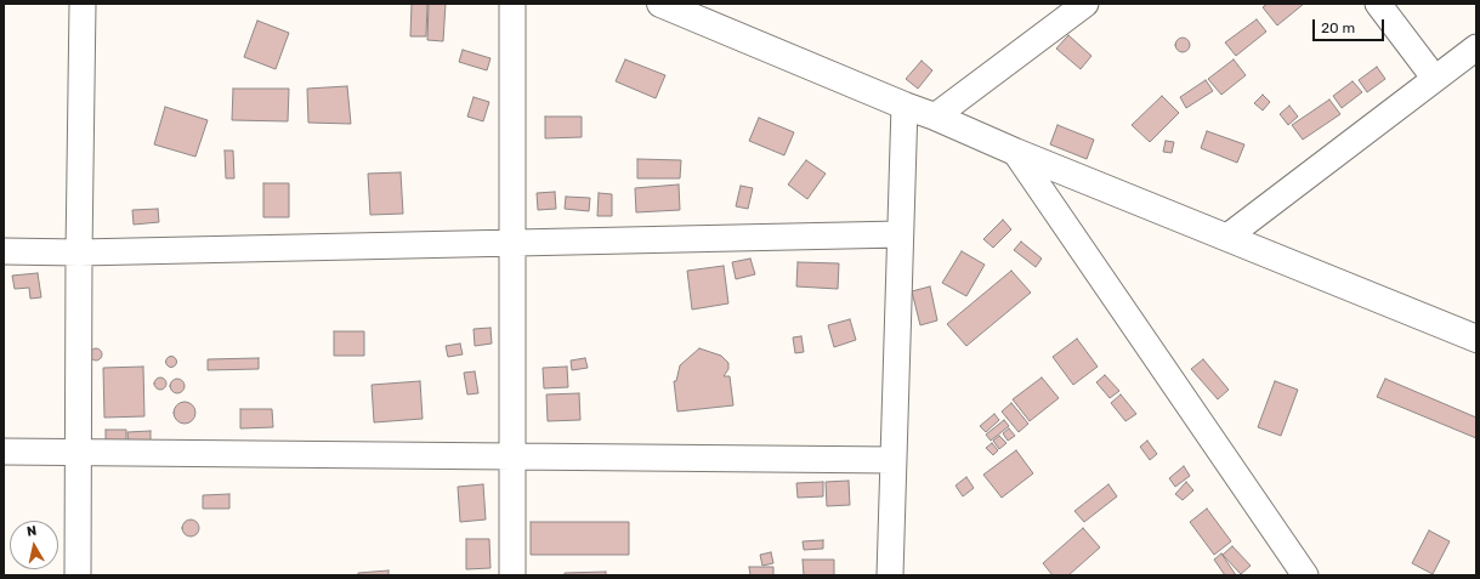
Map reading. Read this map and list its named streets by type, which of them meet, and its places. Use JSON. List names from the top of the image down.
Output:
{
  "scale_bar": "20 m",
  "north": "top"
}
